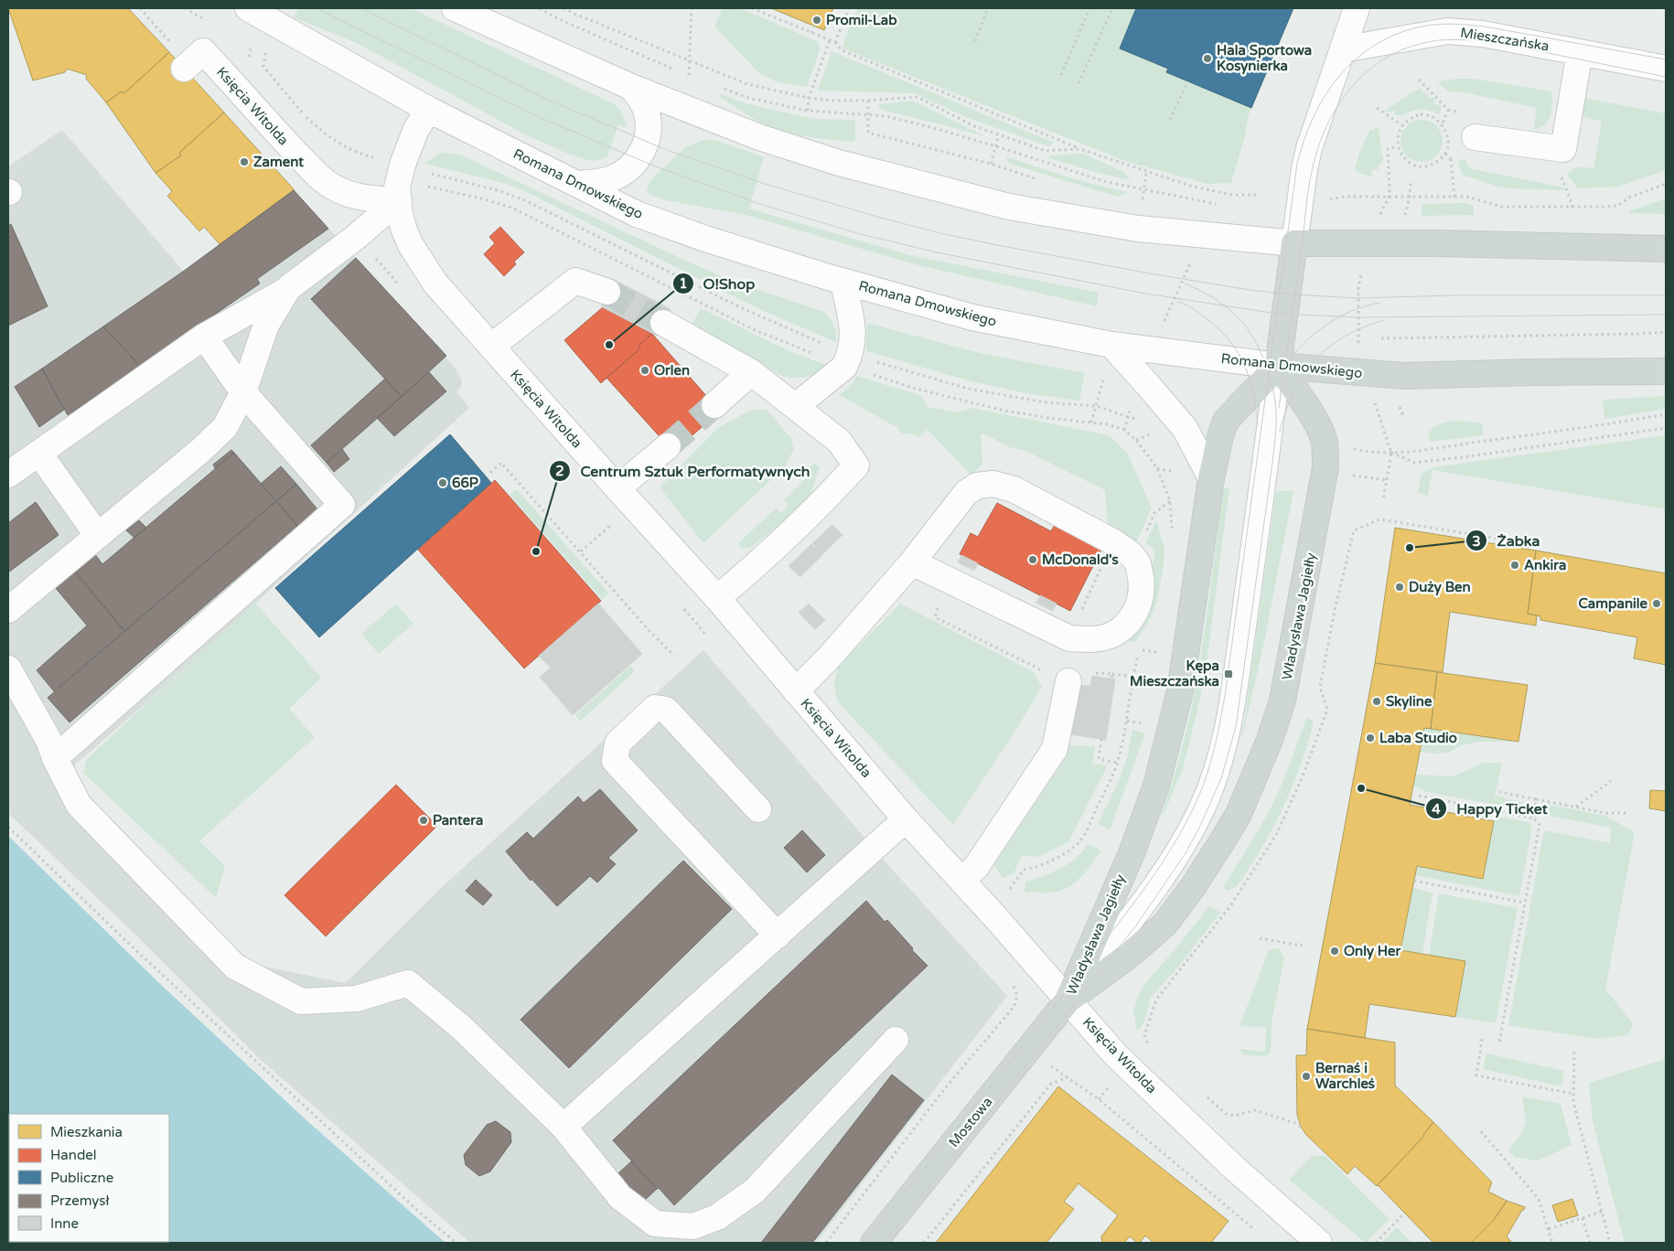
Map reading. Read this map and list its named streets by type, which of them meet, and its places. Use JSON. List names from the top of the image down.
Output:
{
  "streets": {
    "main road": ["Romana Dmowskiego", "Władysława Jagiełły", "Mostowa"],
    "street": ["Mieszczańska", "Księcia Witolda"]
  },
  "crossings": [
    ["Księcia Witolda", "Romana Dmowskiego"],
    ["Księcia Witolda", "Władysława Jagiełły"],
    ["Księcia Witolda", "Mostowa"],
    ["Romana Dmowskiego", "Władysława Jagiełły"],
    ["Władysława Jagiełły", "Mostowa"]
  ],
  "places": {
    "other": [
      "Promil-Lab",
      "Hala Sportowa Kosynierka",
      "Zament",
      "O!Shop",
      "Orlen",
      "66P",
      "Żabka",
      "Centrum Sztuk Performatywnych",
      "McDonald's",
      "Ankira",
      "Duży Ben",
      "Campanile",
      "Skyline",
      "Laba Studio",
      "Happy Ticket",
      "Pantera",
      "Only Her",
      "Bernaś i Warchleś"
    ],
    "transit": ["Kępa Mieszczańska"]
  },
  "legend": [
    "Mieszkania",
    "Handel",
    "Publiczne",
    "Przemysł",
    "Inne"
  ]
}
